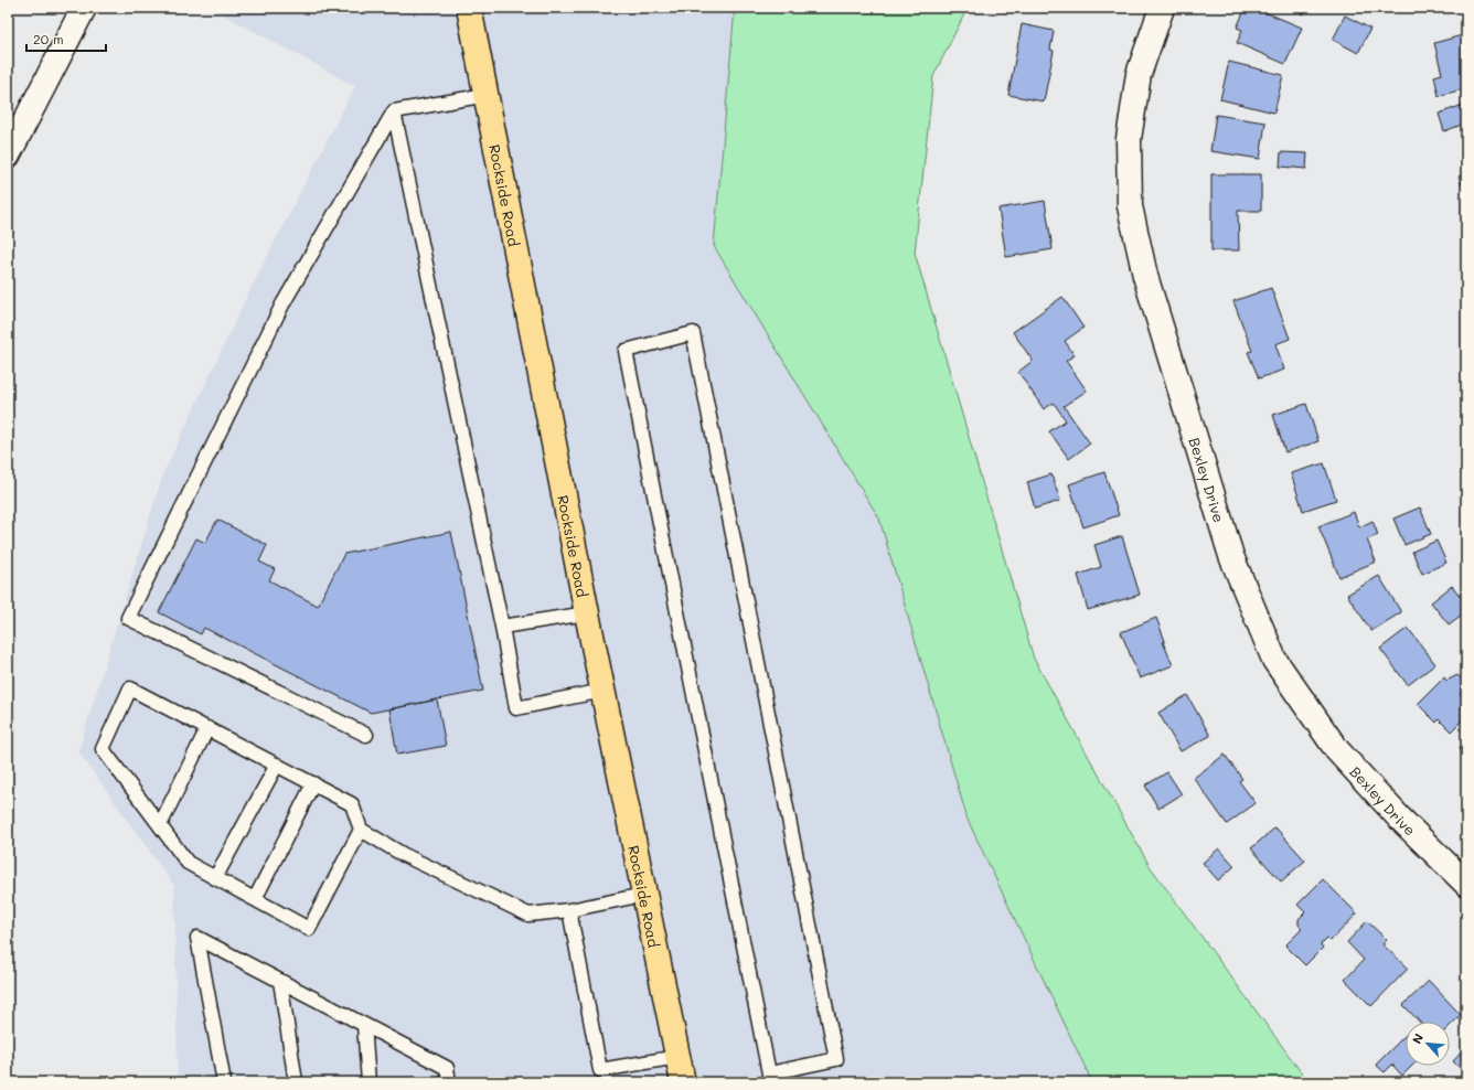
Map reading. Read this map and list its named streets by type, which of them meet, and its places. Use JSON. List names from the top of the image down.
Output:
{
  "streets": {
    "main road": ["Rockside Road"],
    "street": ["Bexley Drive"]
  },
  "scale_bar": "20 m",
  "north": "top left"
}
